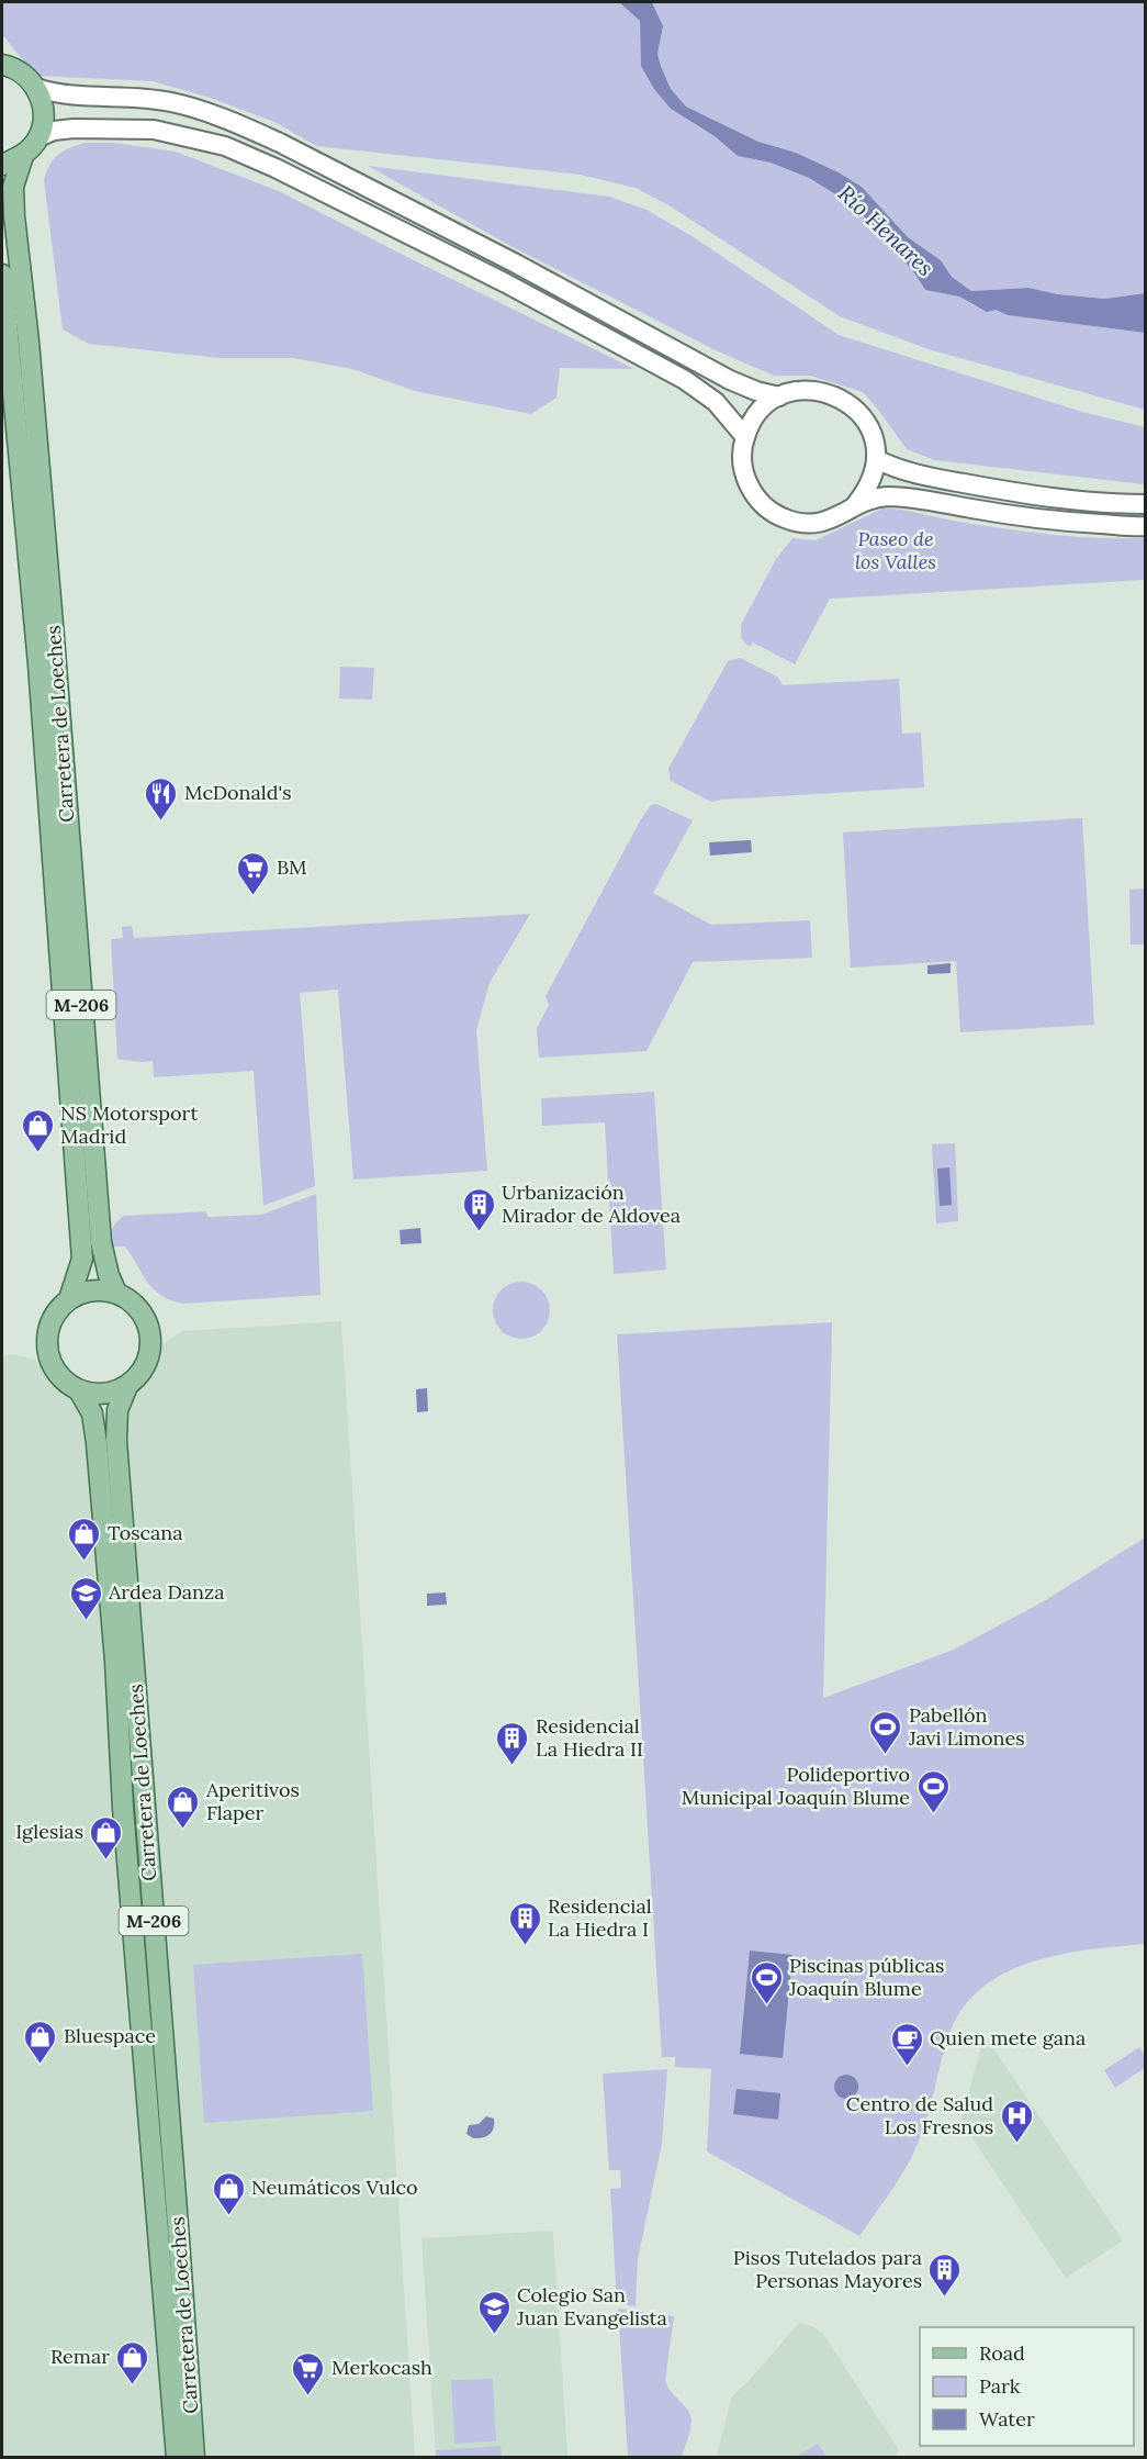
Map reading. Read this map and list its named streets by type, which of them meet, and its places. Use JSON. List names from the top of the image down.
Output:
{
  "streets": {
    "main road": ["Carretera de Loeches", "M-206"]
  },
  "crossings": [
    ["Carretera de Loeches", "M-206"]
  ],
  "water": ["Río Henares"],
  "parks": ["Paseo de los Valles"],
  "places": {
    "restaurant": ["McDonald's"],
    "supermarket": ["BM", "Merkocash"],
    "shop": [
      "NS Motorsport Madrid",
      "Toscana",
      "Aperitivos Flaper",
      "Iglesias",
      "Bluespace",
      "Neumáticos Vulco",
      "Remar"
    ],
    "building": [
      "Urbanización Mirador de Aldovea",
      "Residencial La Hiedra II",
      "Residencial La Hiedra I",
      "Pisos Tutelados para Personas Mayores"
    ],
    "school or university": ["Ardea Danza", "Colegio San Juan Evangelista"],
    "sports": ["Pabellón Javi Limones", "Polideportivo Municipal Joaquín Blume", "Piscinas públicas Joaquín Blume"],
    "cafe": ["Quien mete gana"],
    "hospital": ["Centro de Salud Los Fresnos"]
  },
  "legend": ["Road", "Park", "Water"]
}
